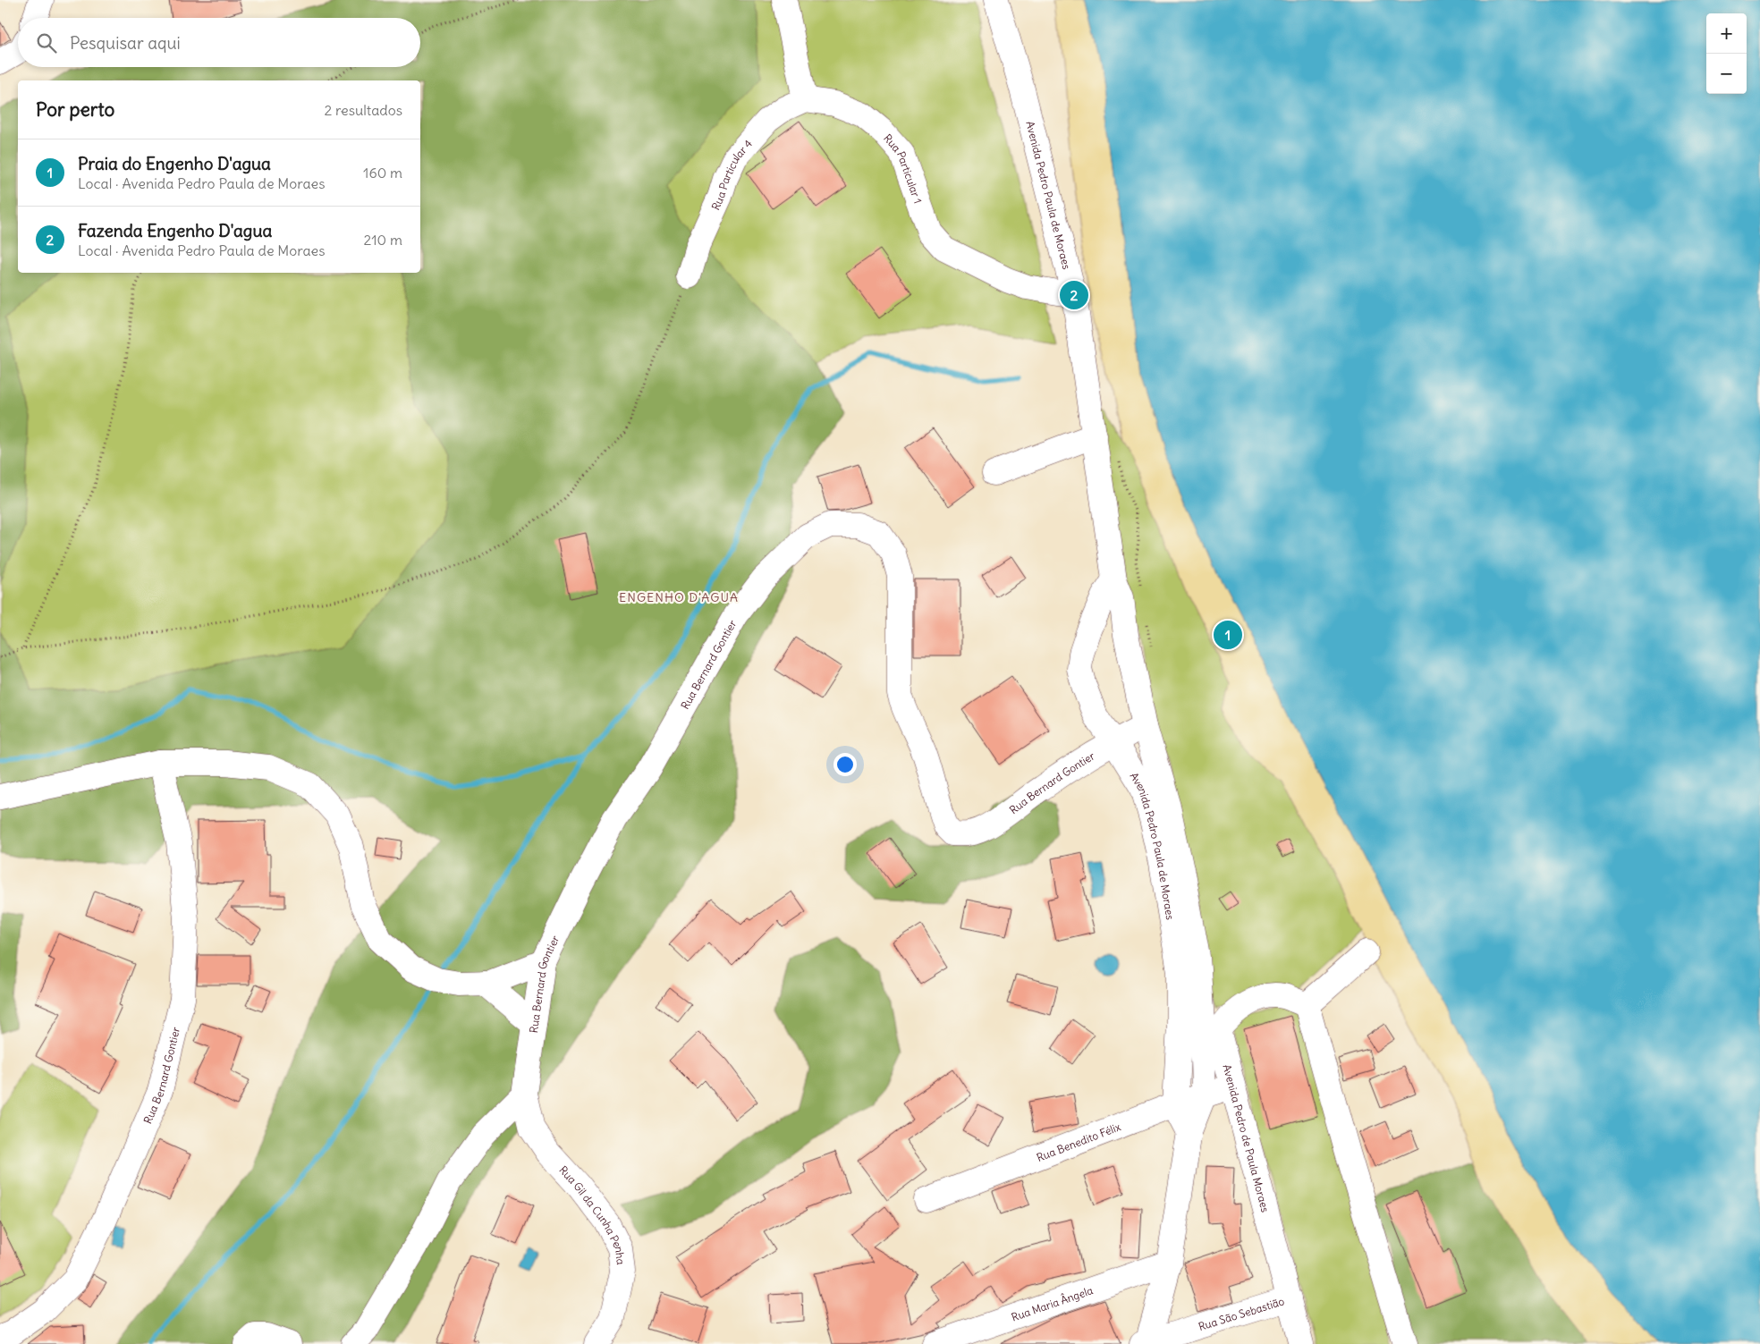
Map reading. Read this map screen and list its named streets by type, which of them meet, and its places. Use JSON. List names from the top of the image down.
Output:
{
  "streets": {
    "street": [
      "Rua Particular 1",
      "Rua Particular 4",
      "Avenida Pedro Paula de Moraes",
      "Rua Bernard Gontier",
      "Avenida Pedro de Paula Moraes",
      "Rua Benedito Félix",
      "Rua Gil da Cunha Penha",
      "Rua Maria Ângela",
      "Rua São Sebastião"
    ]
  },
  "crossings": [
    ["Rua Particular 1", "Rua Particular 4"],
    ["Rua Particular 1", "Avenida Pedro Paula de Moraes"],
    ["Avenida Pedro Paula de Moraes", "Rua Bernard Gontier"],
    ["Avenida Pedro Paula de Moraes", "Avenida Pedro de Paula Moraes"],
    ["Avenida Pedro Paula de Moraes", "Rua Benedito Félix"],
    ["Avenida Pedro Paula de Moraes", "Rua Maria Ângela"],
    ["Avenida Pedro Paula de Moraes", "Rua São Sebastião"],
    ["Rua Bernard Gontier", "Rua Gil da Cunha Penha"],
    ["Avenida Pedro de Paula Moraes", "Rua Benedito Félix"],
    ["Avenida Pedro de Paula Moraes", "Rua São Sebastião"]
  ],
  "districts": ["ENGENHO D'AGUA"],
  "page": {
    "map_buttons": ["+", "−"],
    "search": "Pesquisar aqui",
    "heading": ["Por perto", "2 resultados"],
    "list": [
      {
        "mark": "1",
        "name": "Praia do Engenho D'agua",
        "note": "Local · Avenida Pedro Paula de Moraes",
        "value": "160 m"
      },
      {
        "mark": "2",
        "name": "Fazenda Engenho D'agua",
        "note": "Local · Avenida Pedro Paula de Moraes",
        "value": "210 m"
      }
    ],
    "pins": ["2", "1"]
  }
}
